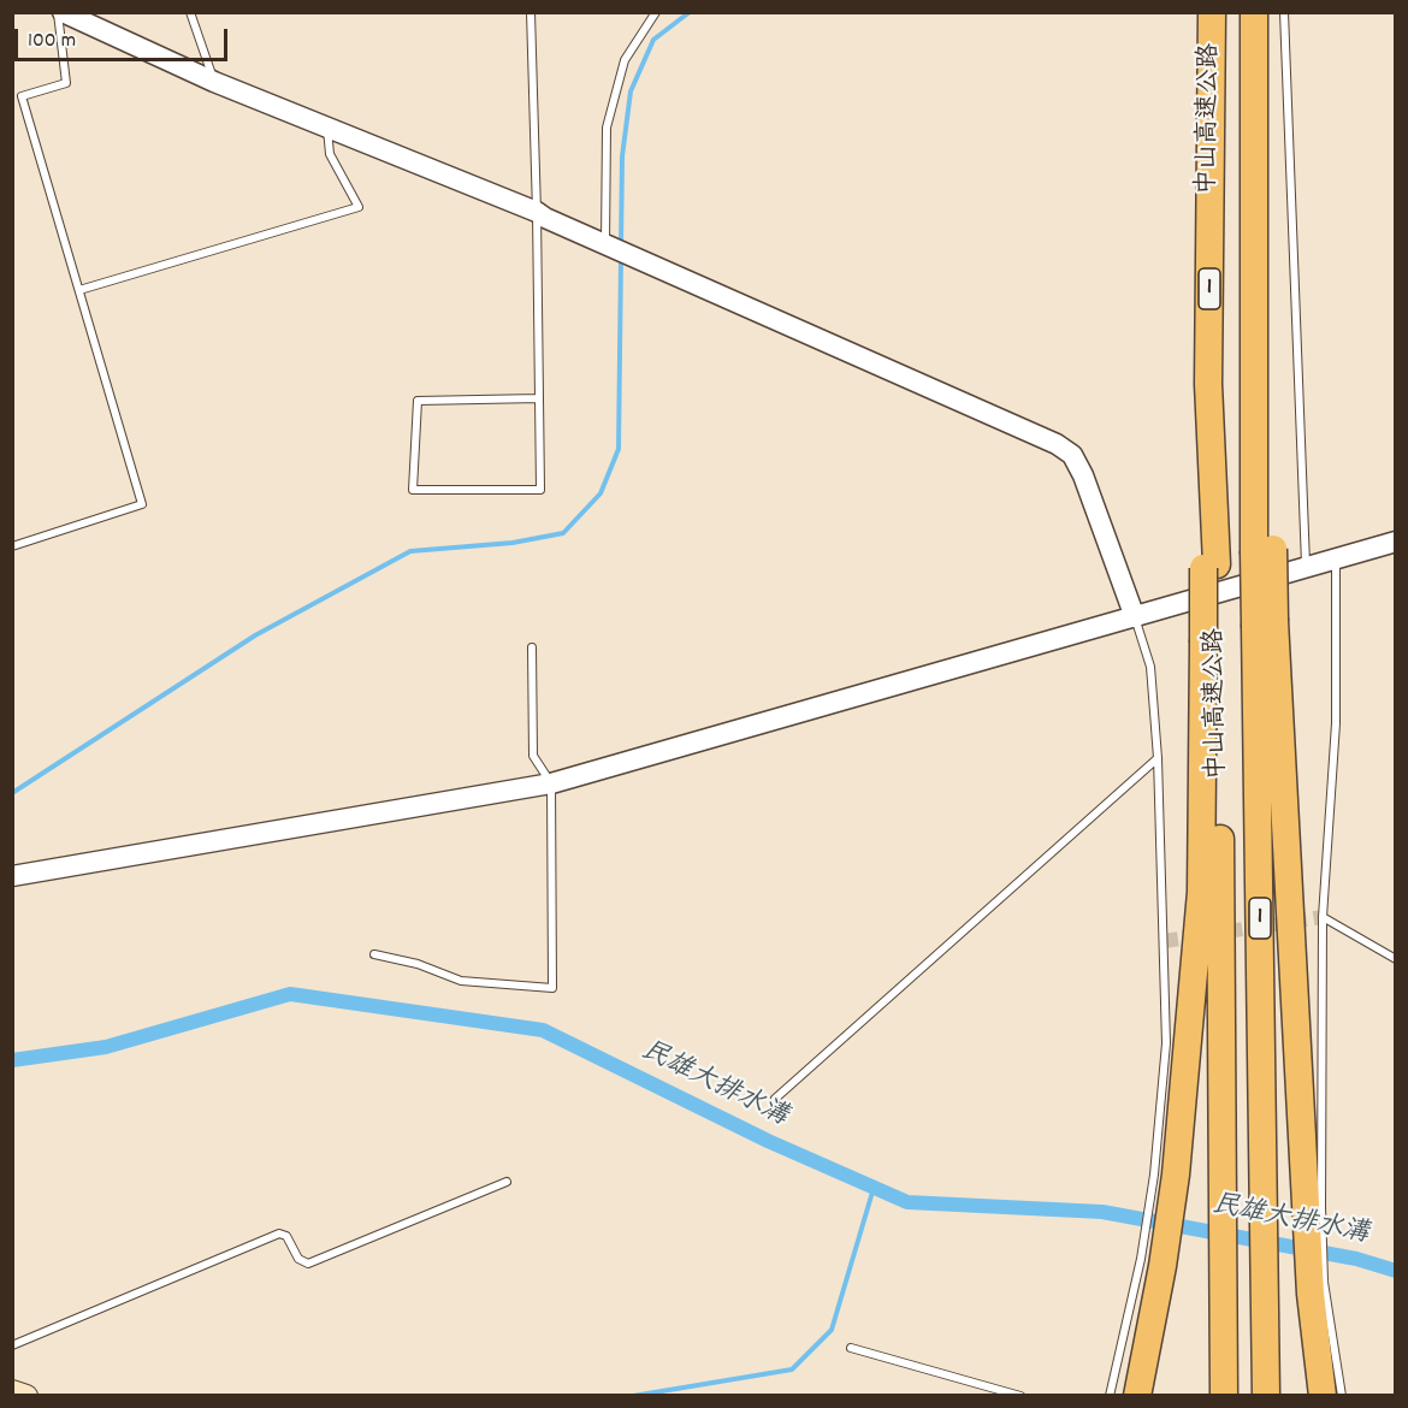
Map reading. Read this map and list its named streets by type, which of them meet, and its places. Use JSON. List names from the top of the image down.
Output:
{
  "streets": {
    "highway": ["中山高速公路", "1"]
  },
  "water": ["民雄大排水溝"],
  "scale_bar": "100 m"
}
